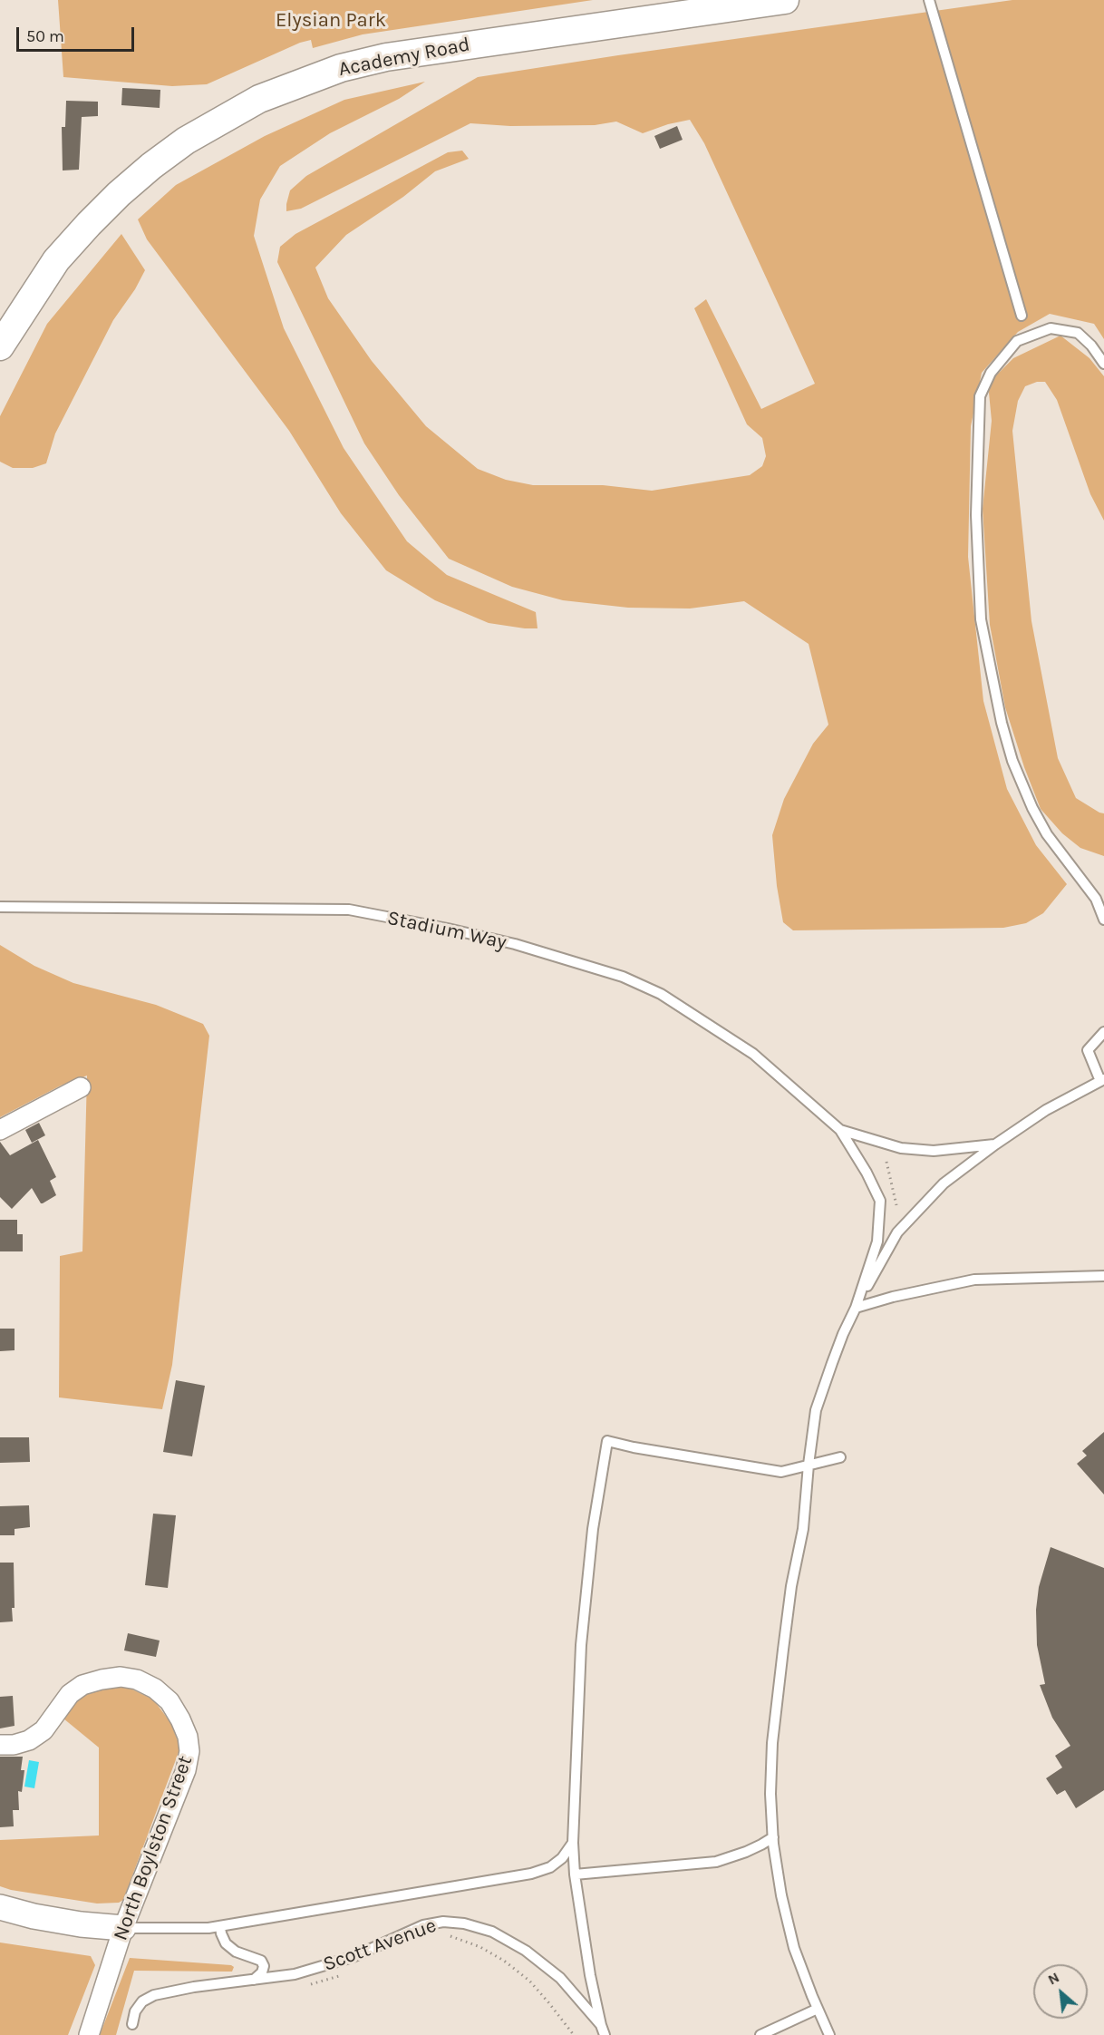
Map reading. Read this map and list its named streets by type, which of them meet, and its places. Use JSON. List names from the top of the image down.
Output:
{
  "streets": {
    "main road": ["Academy Road"],
    "street": ["North Boylston Street"],
    "lane": ["Stadium Way", "Scott Avenue"]
  },
  "parks": ["Elysian Park"],
  "scale_bar": "50 m",
  "north": "top left"
}
